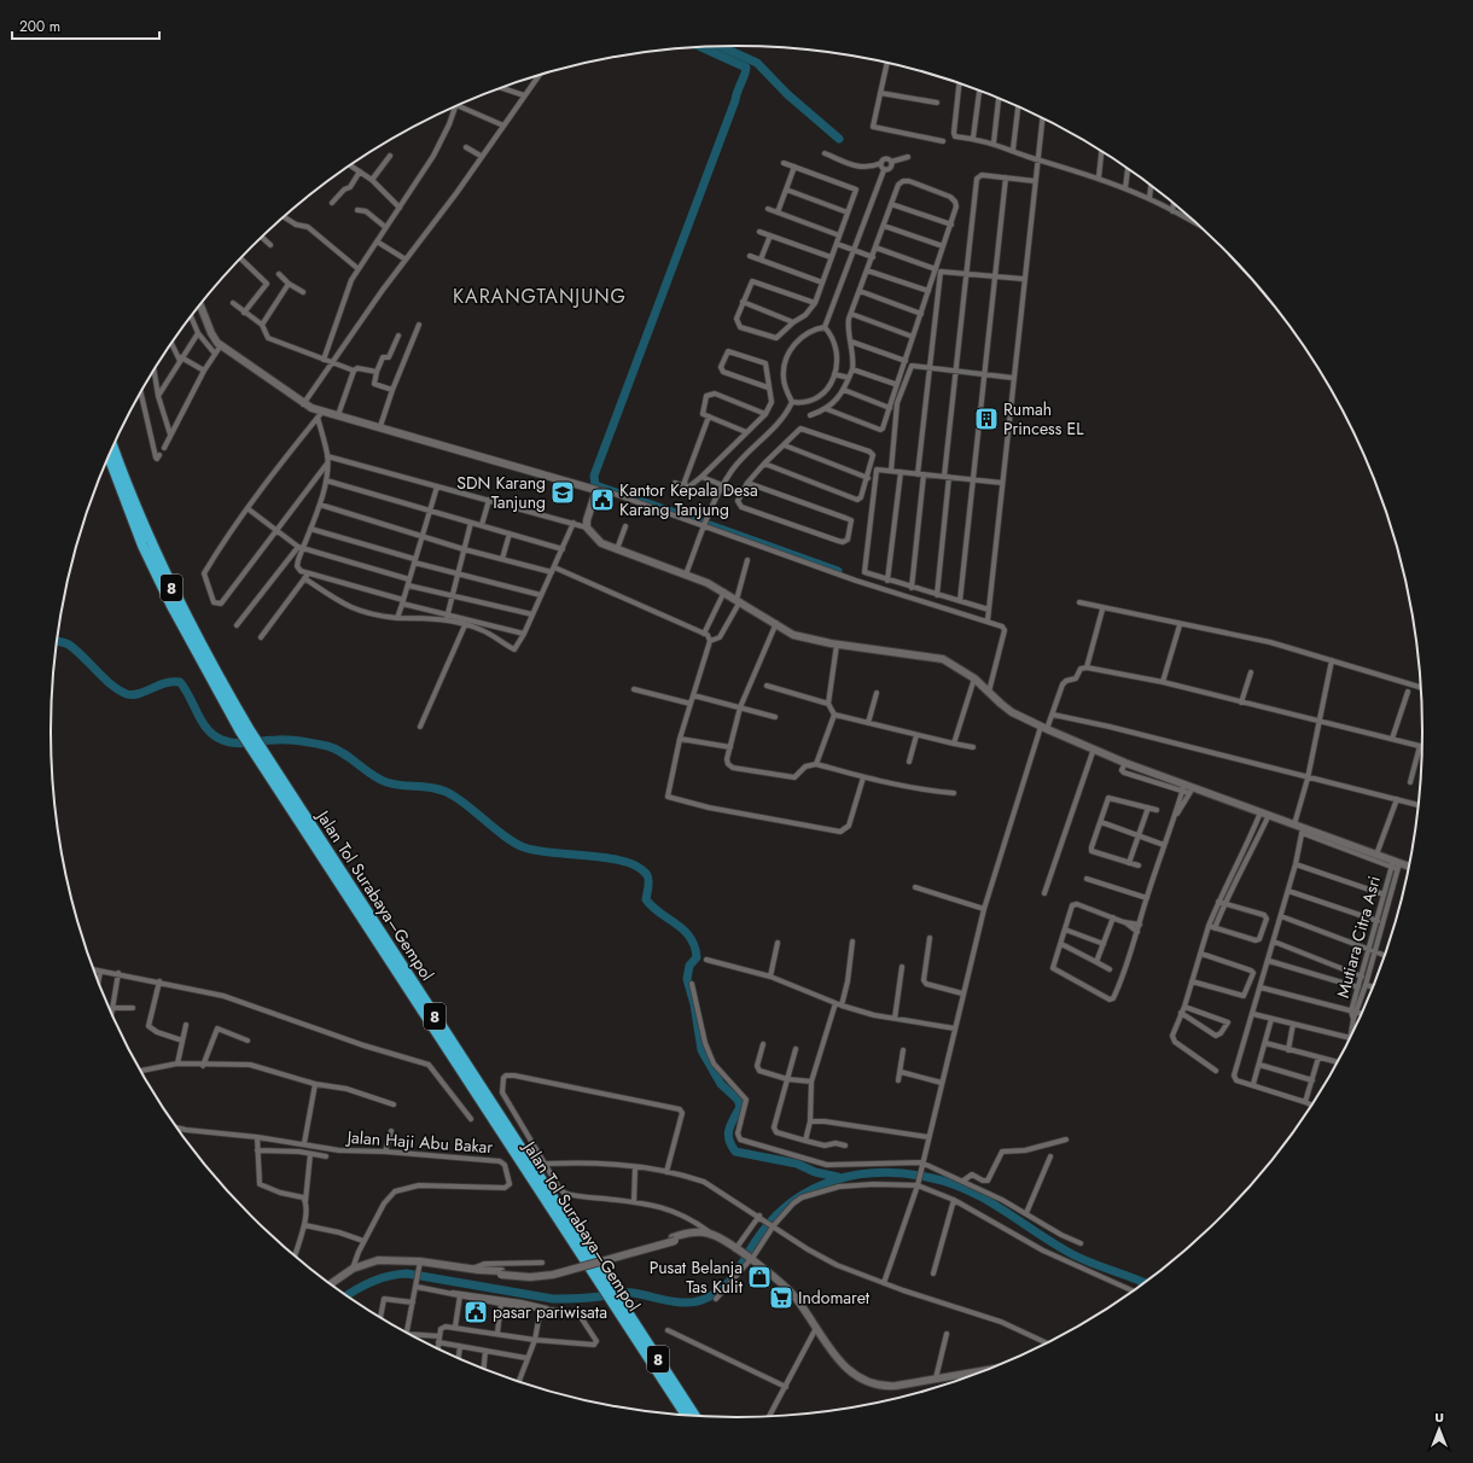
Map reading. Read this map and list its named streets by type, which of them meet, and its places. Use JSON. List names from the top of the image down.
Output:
{
  "streets": {
    "highway": ["8", "Jalan Tol Surabaya–Gempol"],
    "street": ["Mutiara Citra Asri", "Jalan Haji Abu Bakar"]
  },
  "districts": ["KARANGTANJUNG"],
  "places": {
    "building": ["Rumah Princess EL"],
    "school or university": ["SDN Karang Tanjung"],
    "public building": ["Kantor Kepala Desa Karang Tanjung", "pasar pariwisata"],
    "shop": ["Pusat Belanja Tas Kulit"],
    "supermarket": ["Indomaret"]
  },
  "scale_bar": "200 m",
  "north": "top"
}
